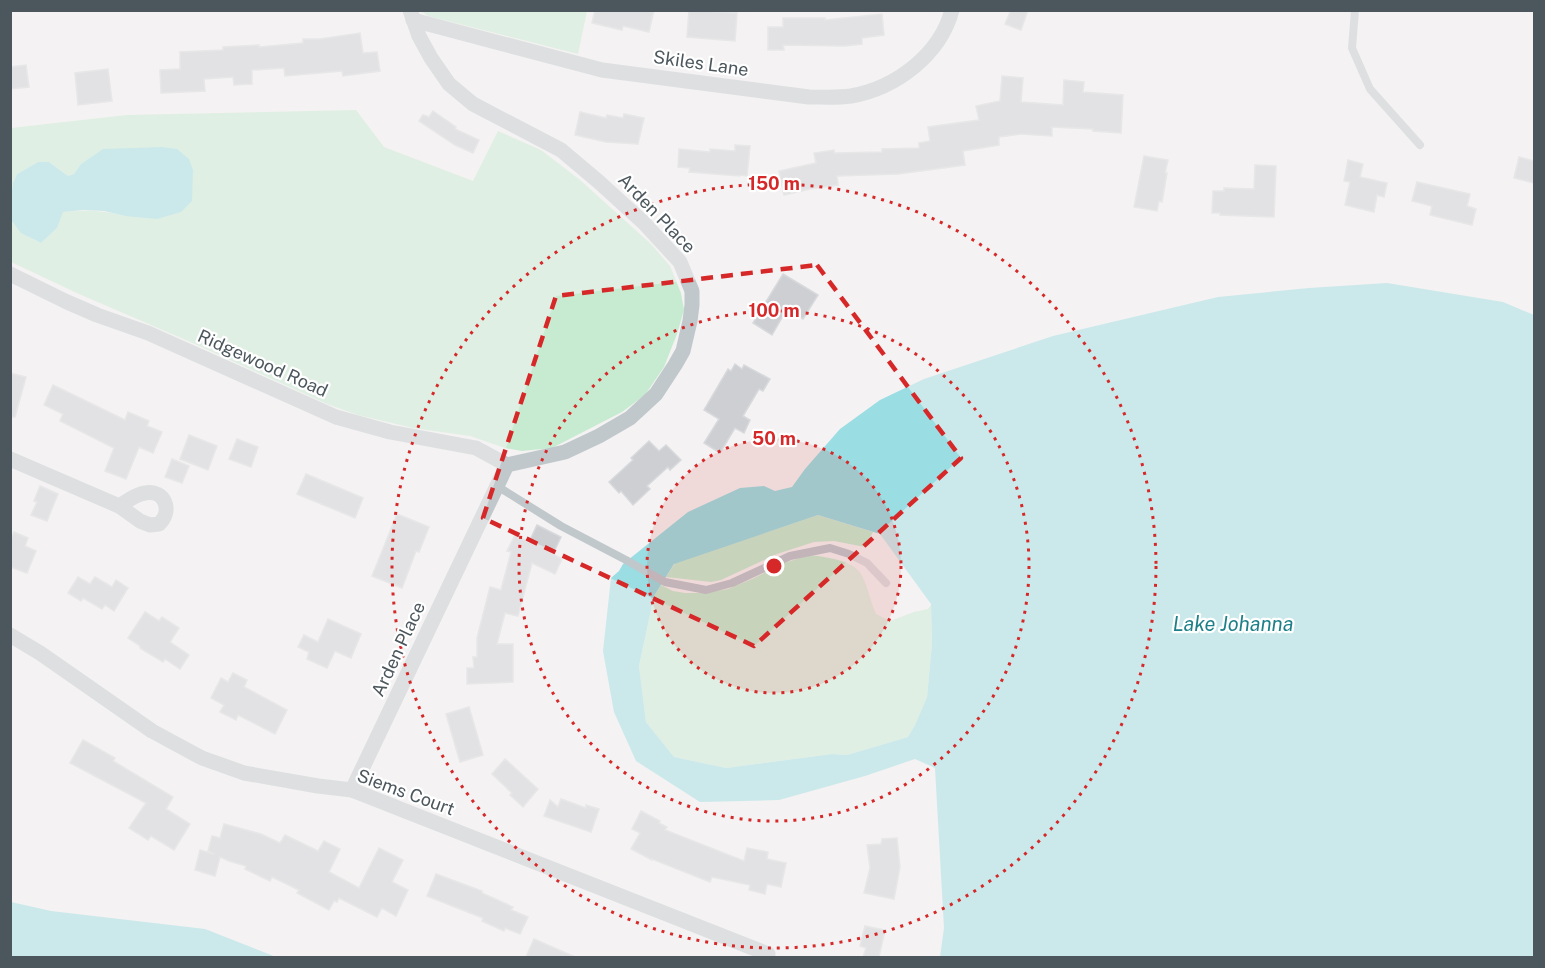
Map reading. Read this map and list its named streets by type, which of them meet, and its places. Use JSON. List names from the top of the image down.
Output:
{
  "streets": {
    "street": [
      "Skiles Lane",
      "Arden Place",
      "Ridgewood Road",
      "Siems Court"
    ]
  },
  "crossings": [
    ["Skiles Lane", "Arden Place"],
    ["Arden Place", "Ridgewood Road"],
    ["Arden Place", "Siems Court"]
  ],
  "water": ["Lake Johanna"],
  "rings": ["150 m", "100 m", "50 m"]
}
